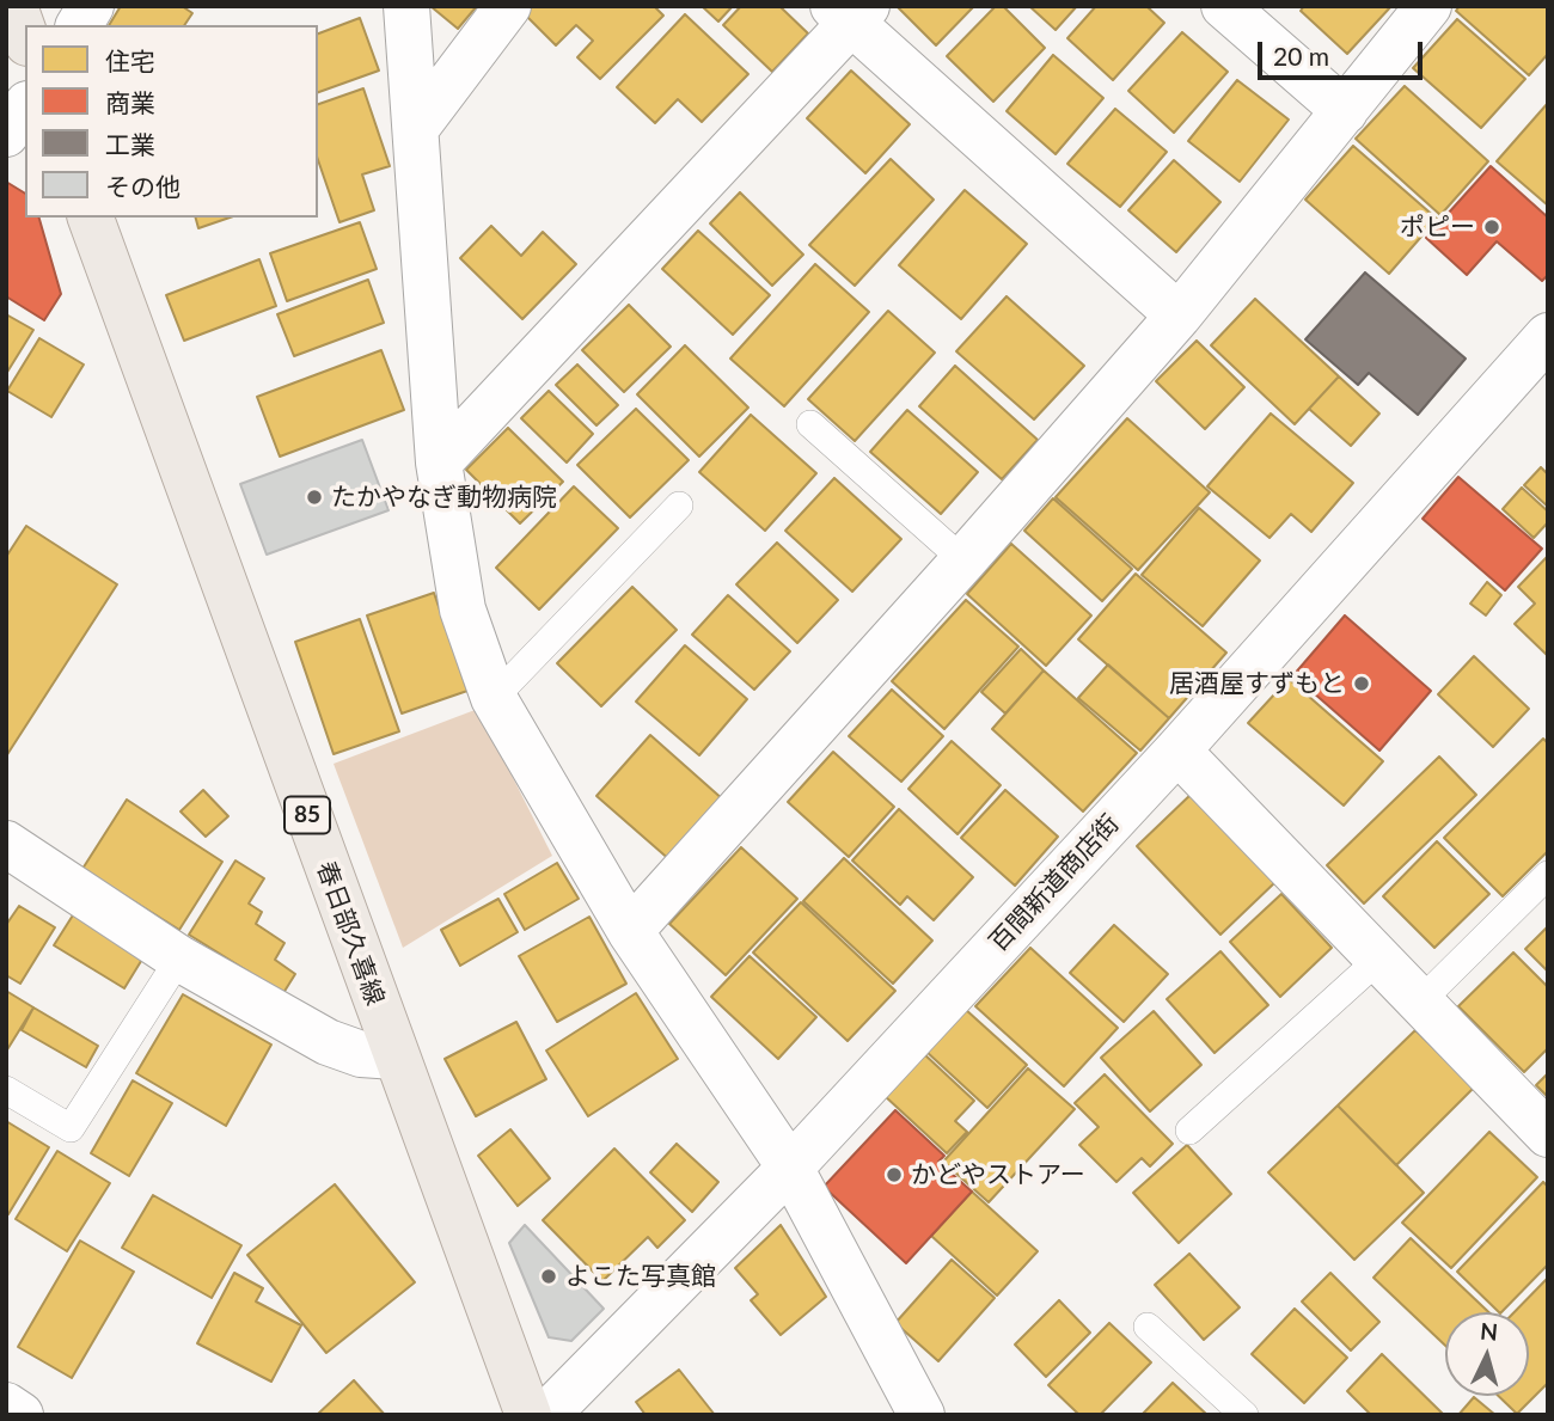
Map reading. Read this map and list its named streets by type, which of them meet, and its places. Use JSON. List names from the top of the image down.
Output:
{
  "streets": {
    "main road": ["85", "春日部久喜線"],
    "street": ["百間新道商店街"]
  },
  "places": [
    "ポピー",
    "たかやなぎ動物病院",
    "居酒屋すずもと",
    "かどやストアー",
    "よこた写真館"
  ],
  "legend": [
    "住宅",
    "商業",
    "工業",
    "その他"
  ],
  "scale_bar": "20 m",
  "north": "top"
}
